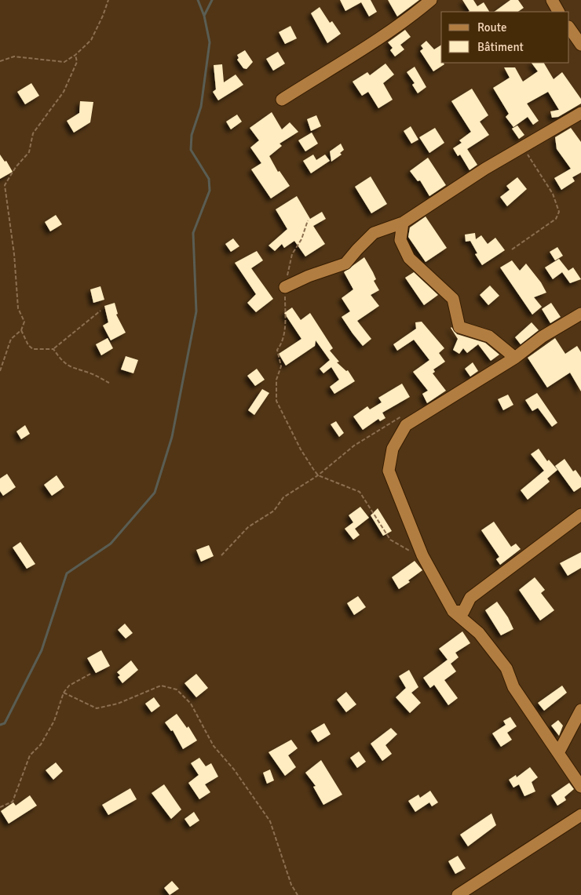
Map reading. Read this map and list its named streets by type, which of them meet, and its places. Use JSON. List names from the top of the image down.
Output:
{
  "legend": ["Route", "Bâtiment"]
}
